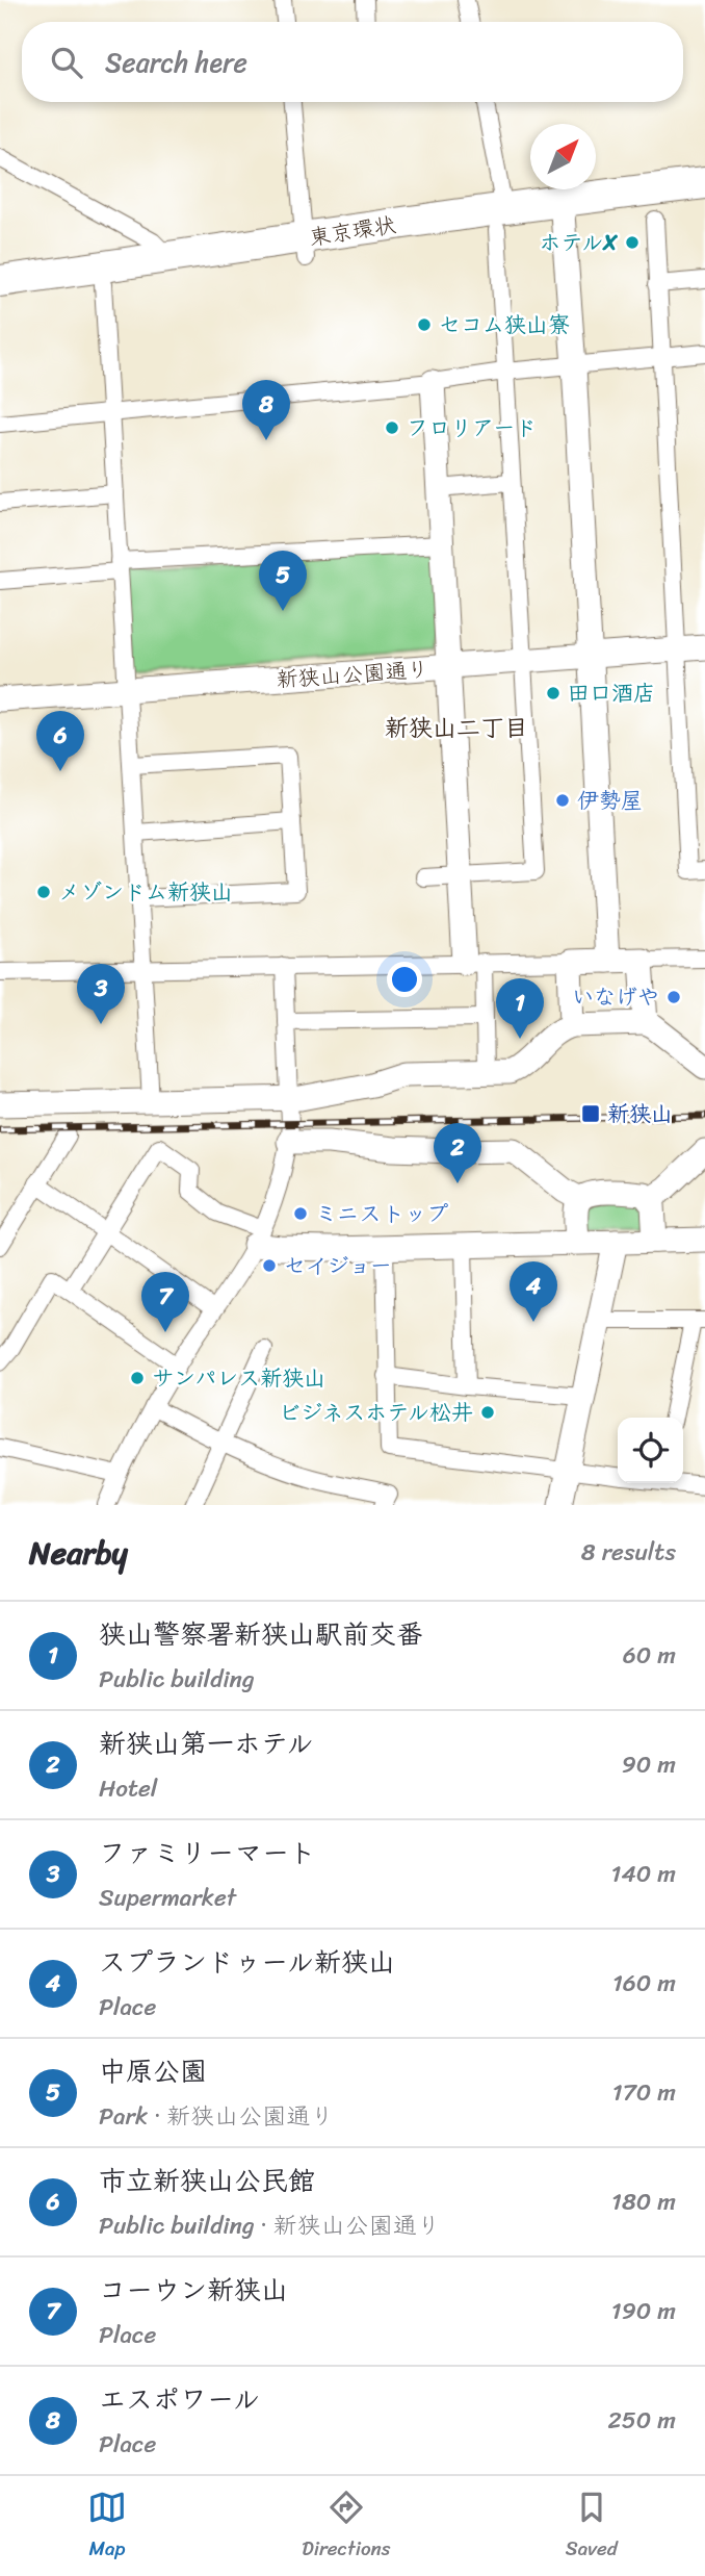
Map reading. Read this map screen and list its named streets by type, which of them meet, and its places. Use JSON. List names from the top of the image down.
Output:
{
  "streets": {
    "highway": ["東京環状"],
    "street": ["新狭山公園通り"]
  },
  "districts": ["新狭山二丁目"],
  "places": {
    "other": [
      "ホテルX",
      "セコム狭山寮",
      "フロリアード",
      "田口酒店",
      "伊勢屋",
      "メゾンドム新狭山",
      "いなげや",
      "ミニストップ",
      "セイジョー",
      "サンパレス新狭山",
      "ビジネスホテル松井"
    ],
    "transit": ["新狭山"]
  },
  "north": "top right",
  "page": {
    "search": "Search here",
    "pins": [
      "8",
      "5",
      "6",
      "3",
      "1",
      "2",
      "4",
      "7"
    ],
    "heading": ["Nearby", "8 results"],
    "list": [
      {
        "mark": "1",
        "name": "狭山警察署新狭山駅前交番",
        "note": "Public building",
        "value": "60 m"
      },
      {
        "mark": "2",
        "name": "新狭山第一ホテル",
        "note": "Hotel",
        "value": "90 m"
      },
      {
        "mark": "3",
        "name": "ファミリーマート",
        "note": "Supermarket",
        "value": "140 m"
      },
      {
        "mark": "4",
        "name": "スプランドゥール新狭山",
        "note": "Place",
        "value": "160 m"
      },
      {
        "mark": "5",
        "name": "中原公園",
        "note": "Park · 新狭山公園通り",
        "value": "170 m"
      },
      {
        "mark": "6",
        "name": "市立新狭山公民館",
        "note": "Public building · 新狭山公園通り",
        "value": "180 m"
      },
      {
        "mark": "7",
        "name": "コーウン新狭山",
        "note": "Place",
        "value": "190 m"
      },
      {
        "mark": "8",
        "name": "エスポワール",
        "note": "Place",
        "value": "250 m"
      }
    ],
    "nav": ["Map", "Directions", "Saved"]
  }
}
